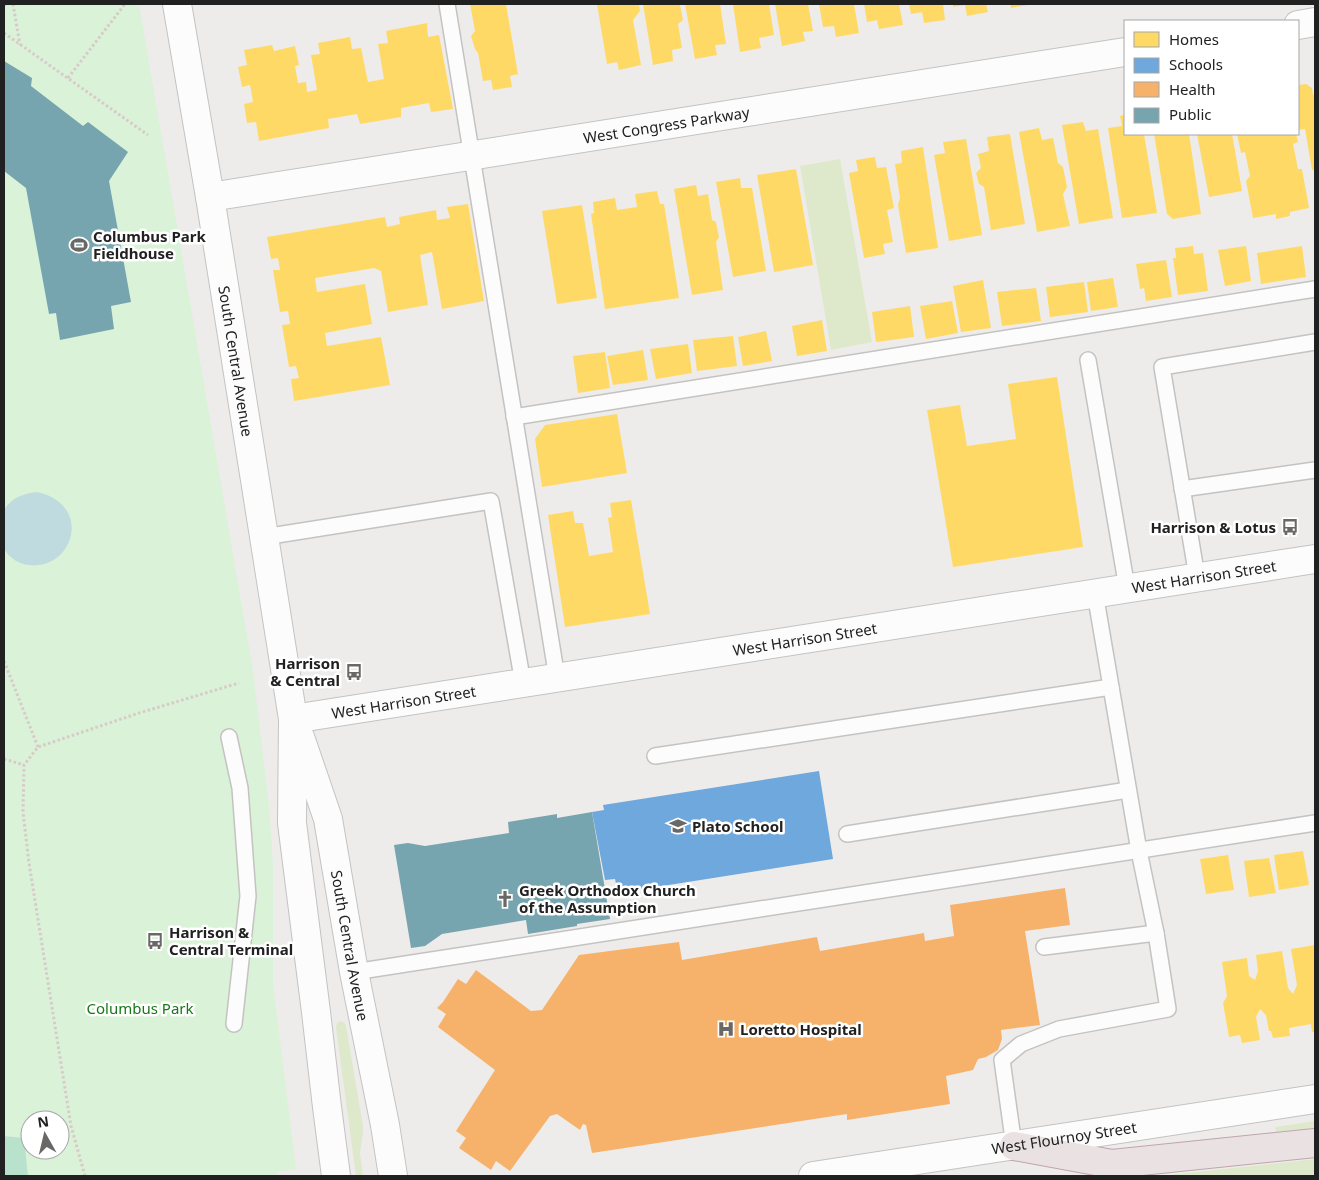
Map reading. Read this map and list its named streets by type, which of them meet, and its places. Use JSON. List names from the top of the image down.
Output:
{
  "streets": {
    "street": [
      "West Congress Parkway",
      "South Central Avenue",
      "West Harrison Street",
      "West Flournoy Street"
    ]
  },
  "crossings": [
    ["West Congress Parkway", "South Central Avenue"],
    ["South Central Avenue", "West Harrison Street"]
  ],
  "parks": ["Columbus Park"],
  "places": {
    "sports": ["Columbus Park Fieldhouse"],
    "bus stop": ["Harrison & Lotus", "Harrison & Central", "Harrison & Central Terminal"],
    "school or university": ["Plato School"],
    "church": ["Greek Orthodox Church of the Assumption"],
    "hospital": ["Loretto Hospital"]
  },
  "legend": [
    "Homes",
    "Schools",
    "Health",
    "Public"
  ],
  "north": "top"
}
